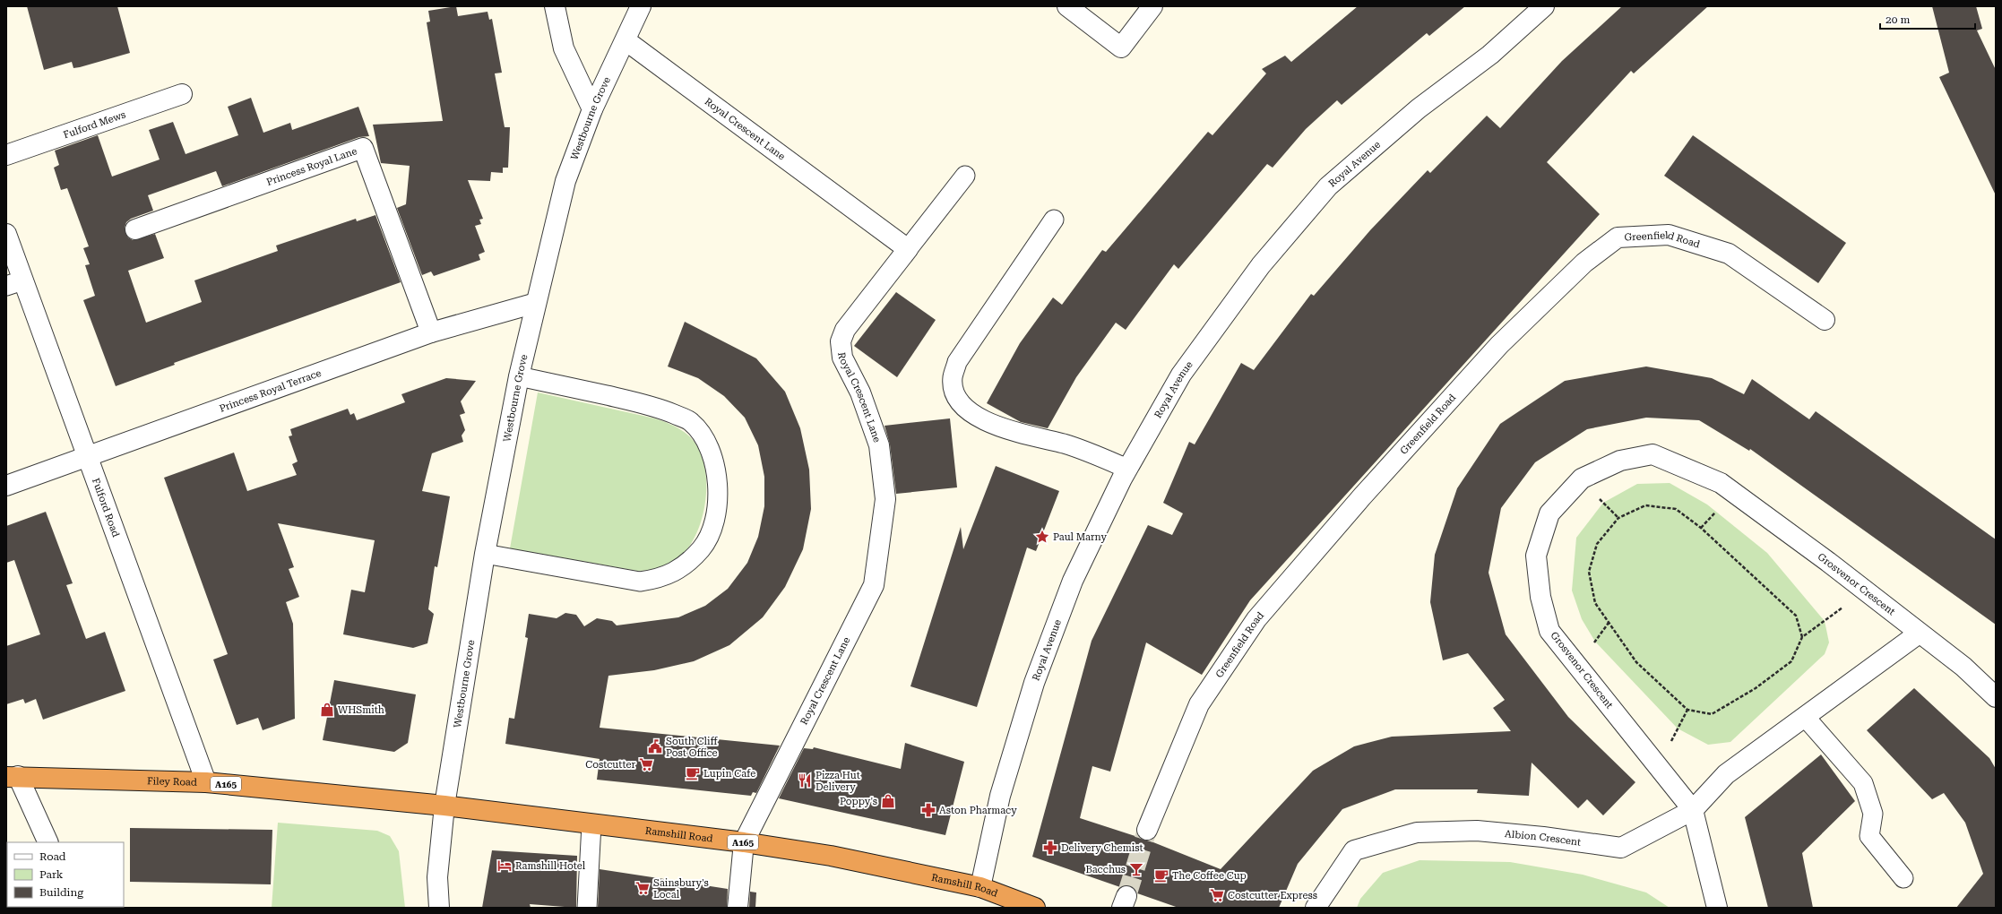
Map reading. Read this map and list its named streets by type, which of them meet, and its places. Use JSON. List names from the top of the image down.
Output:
{
  "streets": {
    "highway": ["Filey Road", "A165", "Ramshill Road"],
    "street": [
      "Westbourne Grove",
      "Fulford Mews",
      "Royal Crescent Lane",
      "Royal Avenue",
      "Princess Royal Lane",
      "Greenfield Road",
      "Princess Royal Terrace",
      "Fulford Road",
      "Grosvenor Crescent",
      "Albion Crescent"
    ]
  },
  "crossings": [
    ["Westbourne Grove", "Royal Crescent Lane"],
    ["Westbourne Grove", "Princess Royal Terrace"],
    ["Westbourne Grove", "Filey Road"],
    ["Westbourne Grove", "Ramshill Road"],
    ["Royal Crescent Lane", "Ramshill Road"],
    ["Royal Avenue", "Ramshill Road"],
    ["Princess Royal Lane", "Princess Royal Terrace"],
    ["Princess Royal Terrace", "Fulford Road"],
    ["Fulford Road", "Filey Road"],
    ["Grosvenor Crescent", "Albion Crescent"],
    ["Filey Road", "Ramshill Road"]
  ],
  "places": {
    "place": ["Paul Marny"],
    "shop": ["WHSmith", "Poppy's"],
    "public building": ["South Cliff Post Office"],
    "supermarket": ["Costcutter", "Sainsbury's Local", "Costcutter Express"],
    "cafe": ["Lupin Cafe", "The Coffee Cup"],
    "restaurant": ["Pizza Hut Delivery"],
    "pharmacy": ["Aston Pharmacy", "Delivery Chemist"],
    "hotel": ["Ramshill Hotel"],
    "bar": ["Bacchus"]
  },
  "legend": ["Road", "Park", "Building"],
  "scale_bar": "20 m"
}
